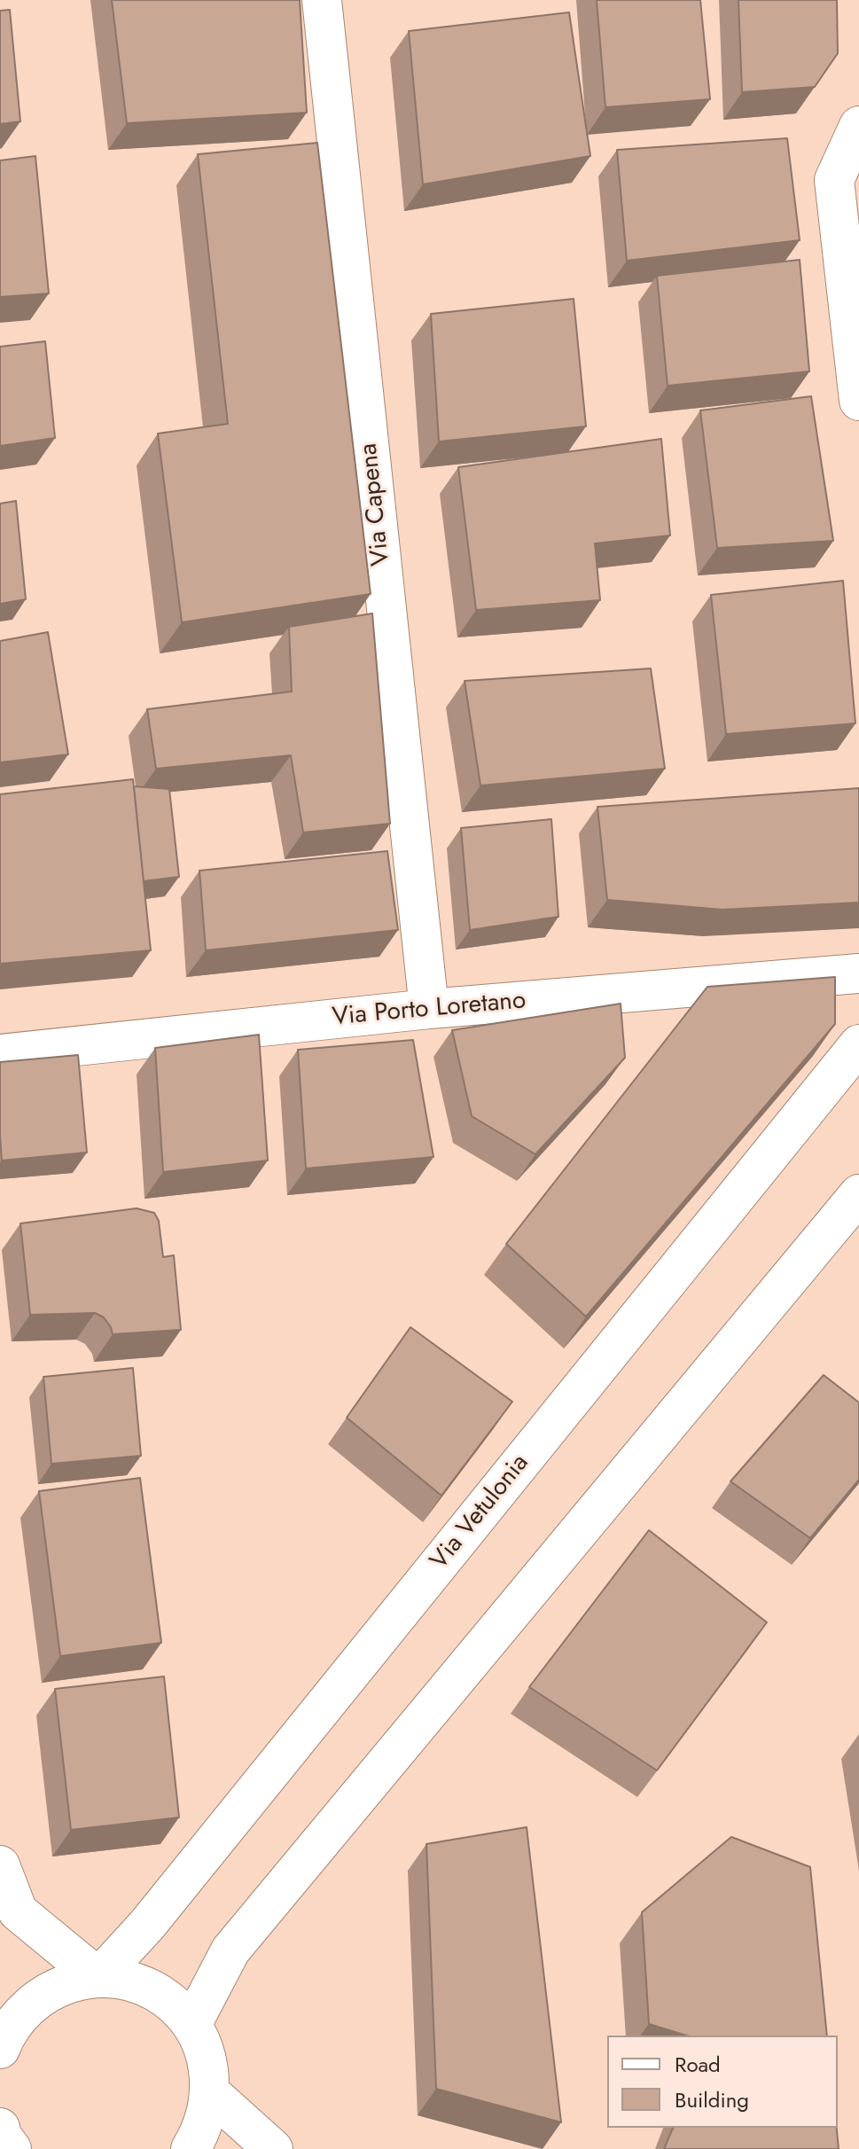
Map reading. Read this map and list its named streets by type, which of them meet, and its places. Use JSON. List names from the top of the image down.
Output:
{
  "streets": {
    "street": ["Via Capena", "Via Porto Loretano", "Via Vetulonia"]
  },
  "crossings": [
    ["Via Capena", "Via Porto Loretano"]
  ],
  "legend": ["Road", "Building"]
}
